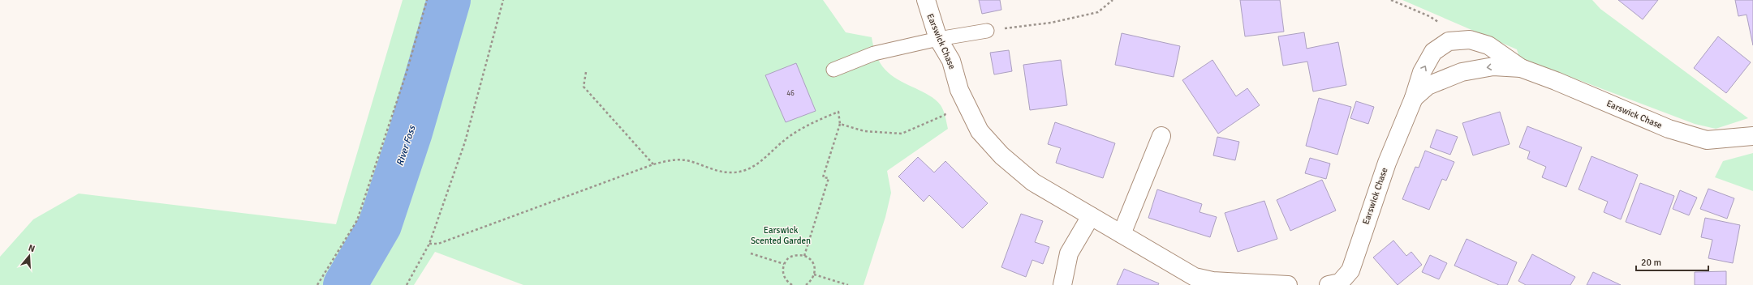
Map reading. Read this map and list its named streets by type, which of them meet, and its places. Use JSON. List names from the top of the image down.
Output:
{
  "streets": {
    "street": ["Earswick Chase"]
  },
  "water": ["River Foss"],
  "parks": ["Earswick Scented Garden"],
  "house_numbers": ["46"],
  "scale_bar": "20 m",
  "north": "top"
}
